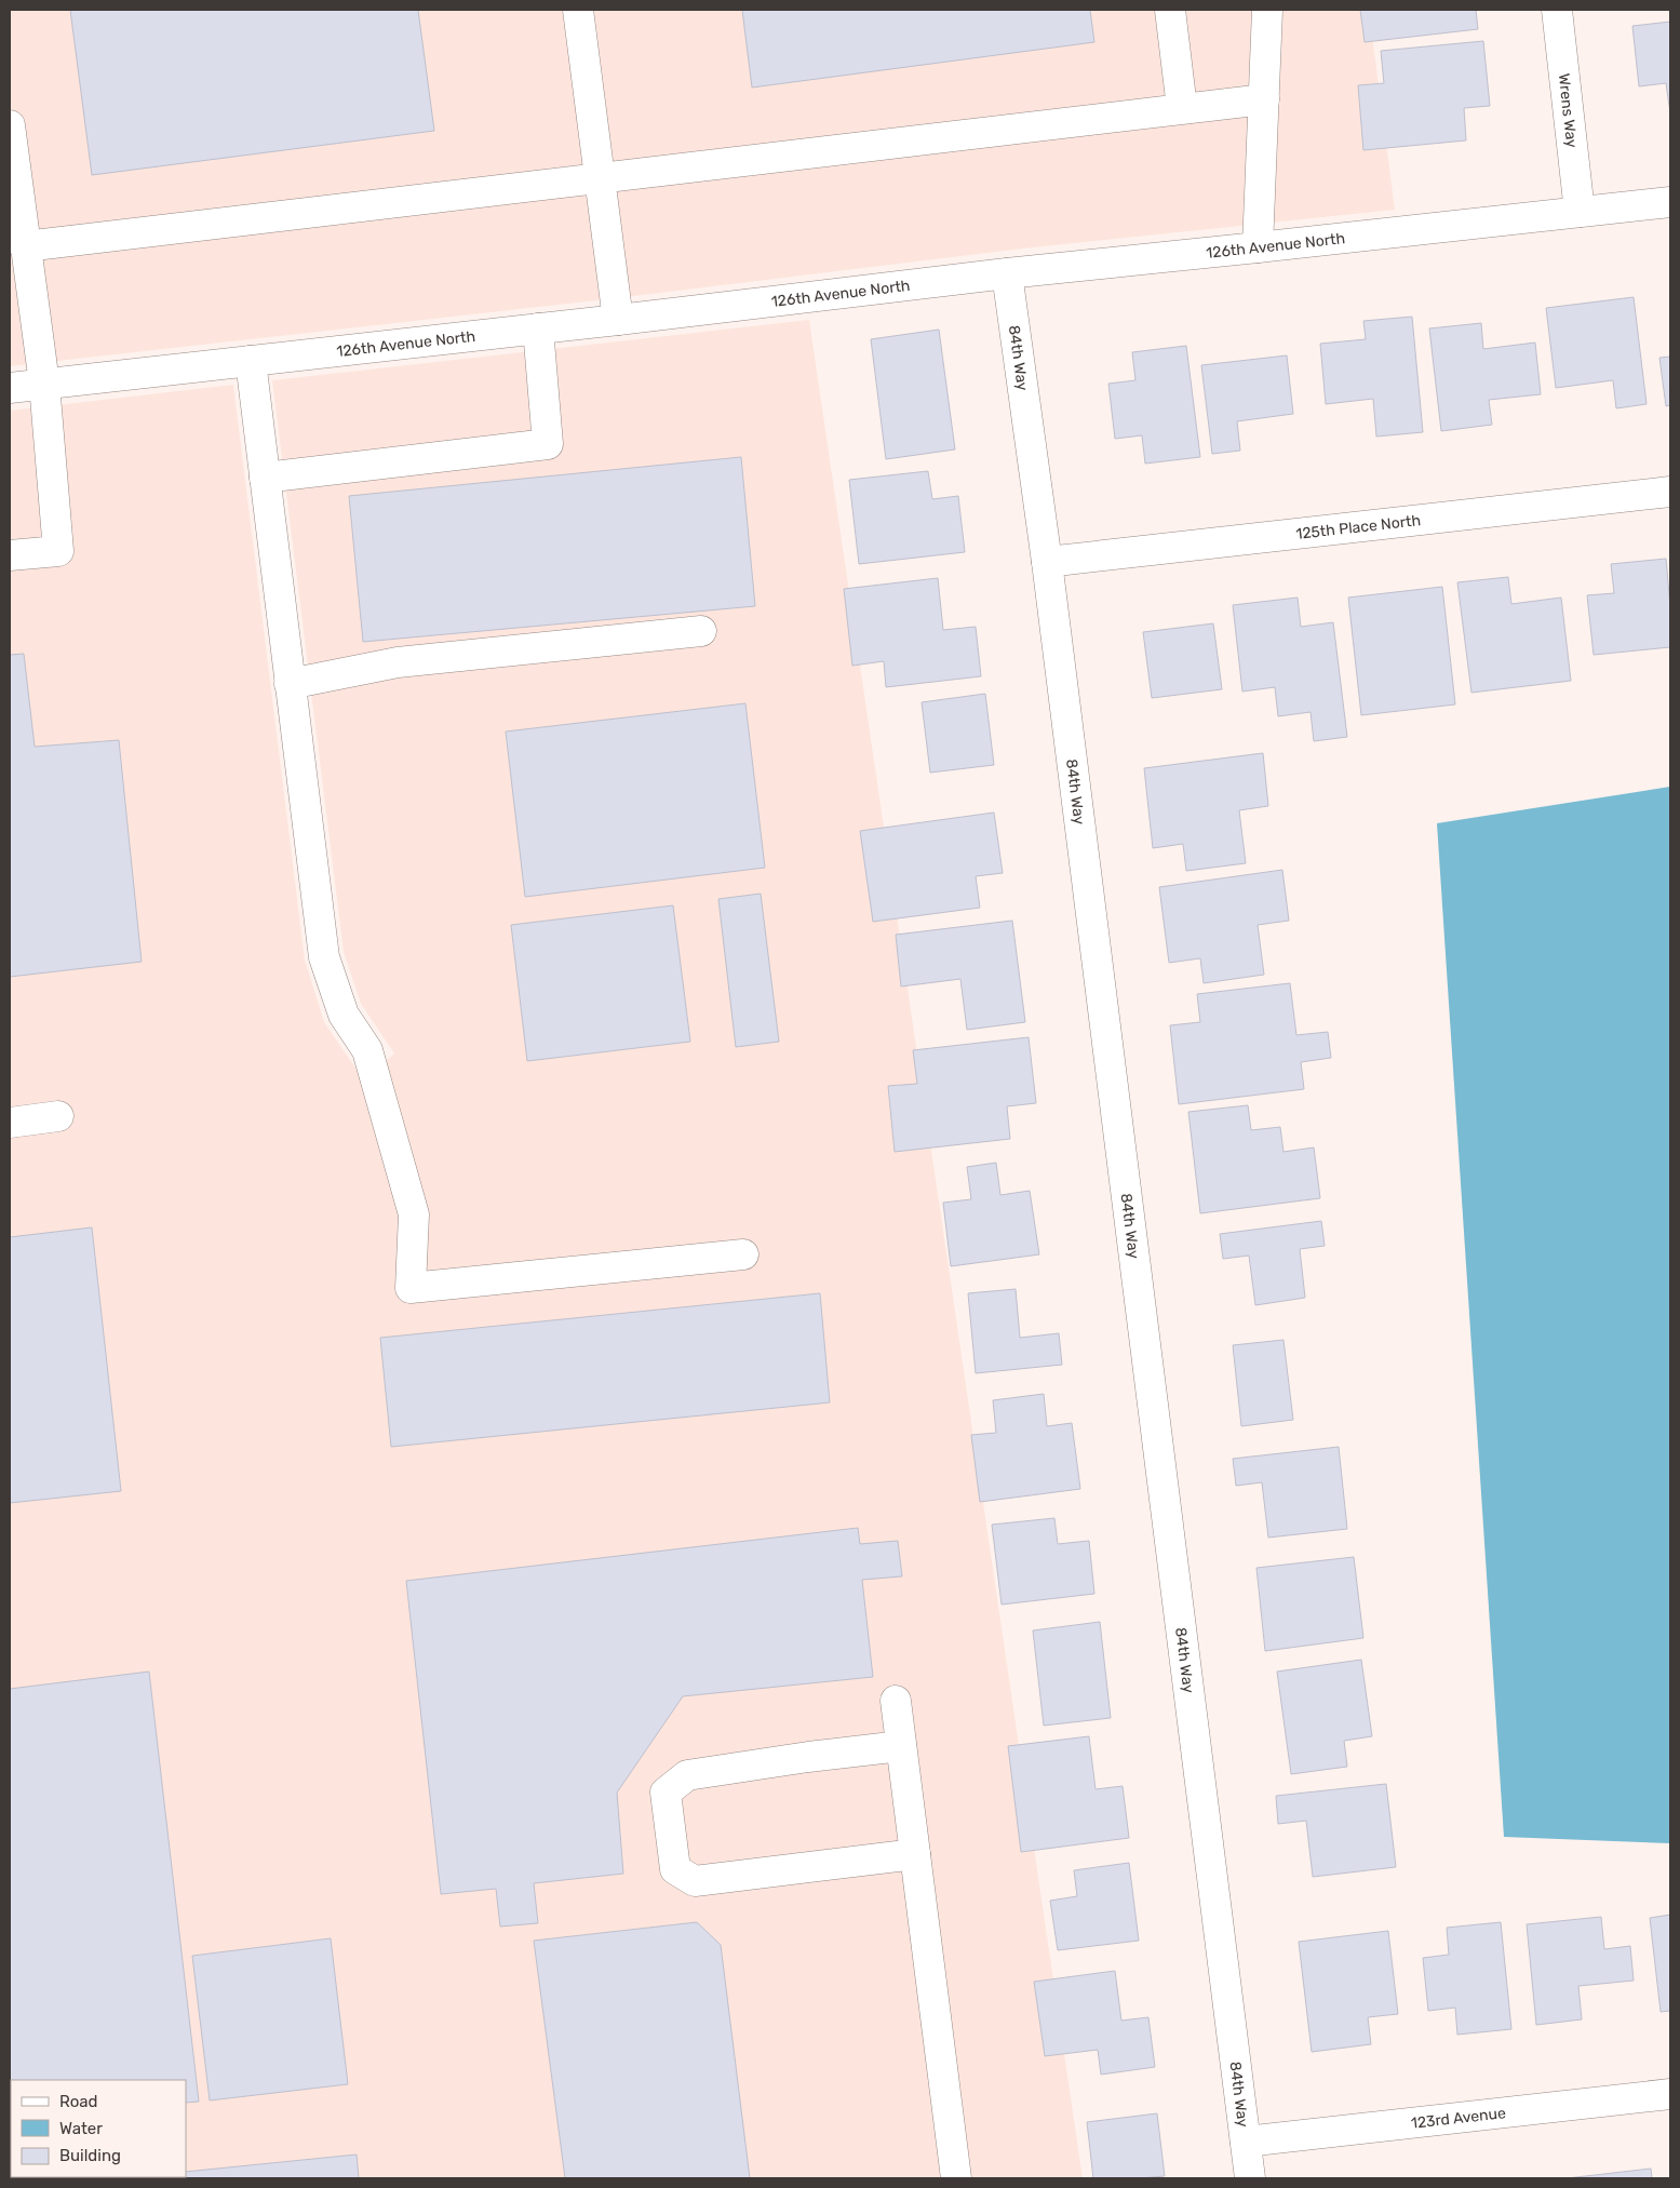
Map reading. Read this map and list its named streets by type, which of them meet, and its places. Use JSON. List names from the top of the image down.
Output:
{
  "streets": {
    "street": [
      "Wrens Way",
      "126th Avenue North",
      "84th Way",
      "125th Place North",
      "123rd Avenue"
    ]
  },
  "crossings": [
    ["Wrens Way", "126th Avenue North"],
    ["126th Avenue North", "84th Way"],
    ["84th Way", "125th Place North"],
    ["84th Way", "123rd Avenue"]
  ],
  "legend": ["Road", "Water", "Building"]
}
